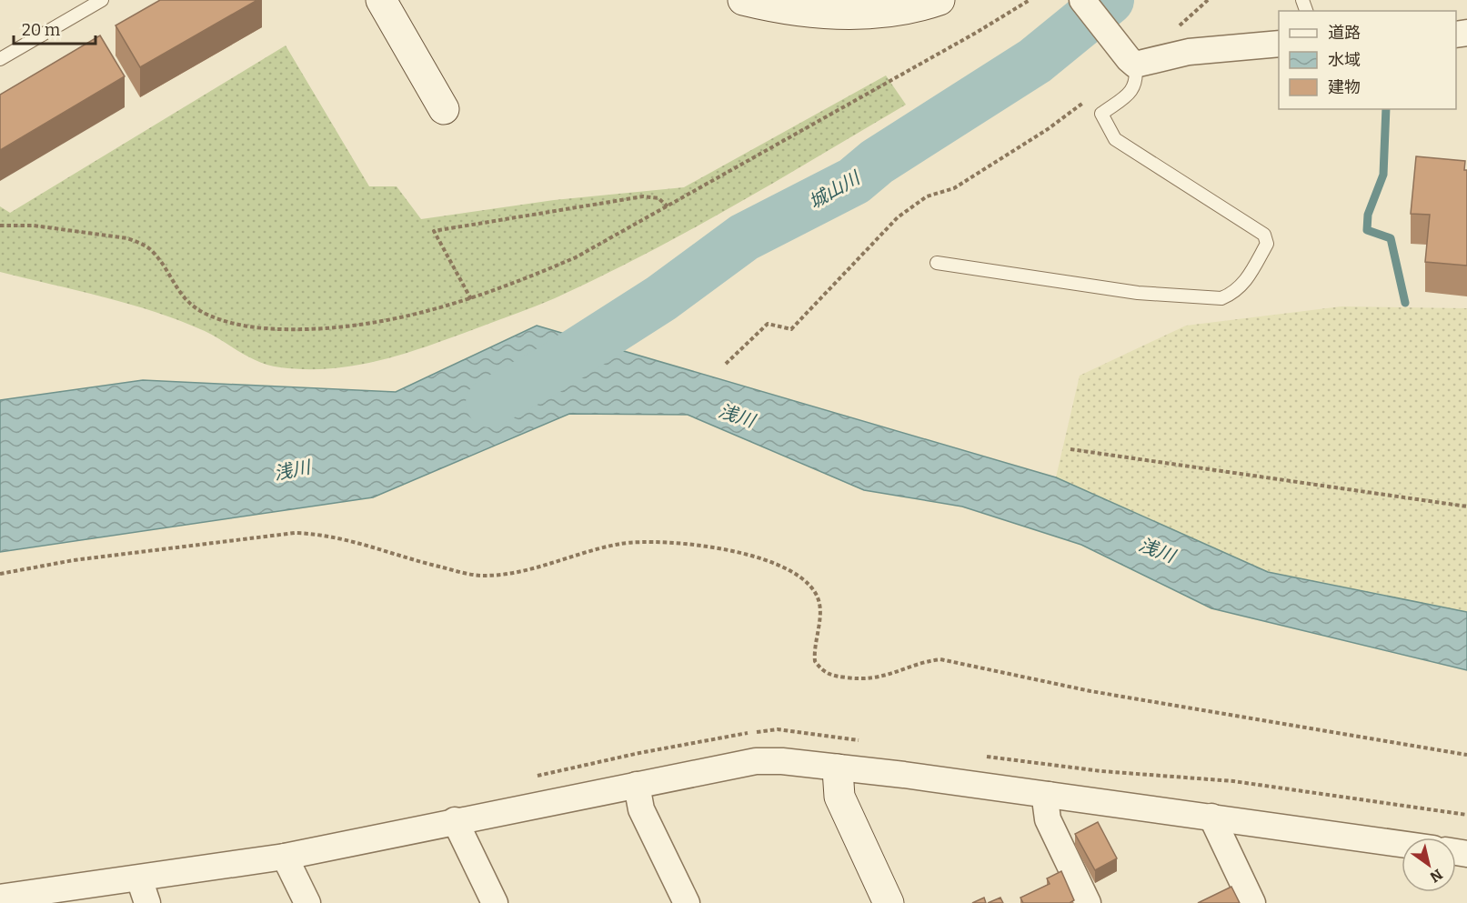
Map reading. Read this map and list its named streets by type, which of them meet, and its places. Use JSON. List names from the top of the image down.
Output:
{
  "water": ["城山川", "浅川"],
  "legend": ["道路", "水域", "建物"],
  "scale_bar": "20 m",
  "north": "bottom right"
}
